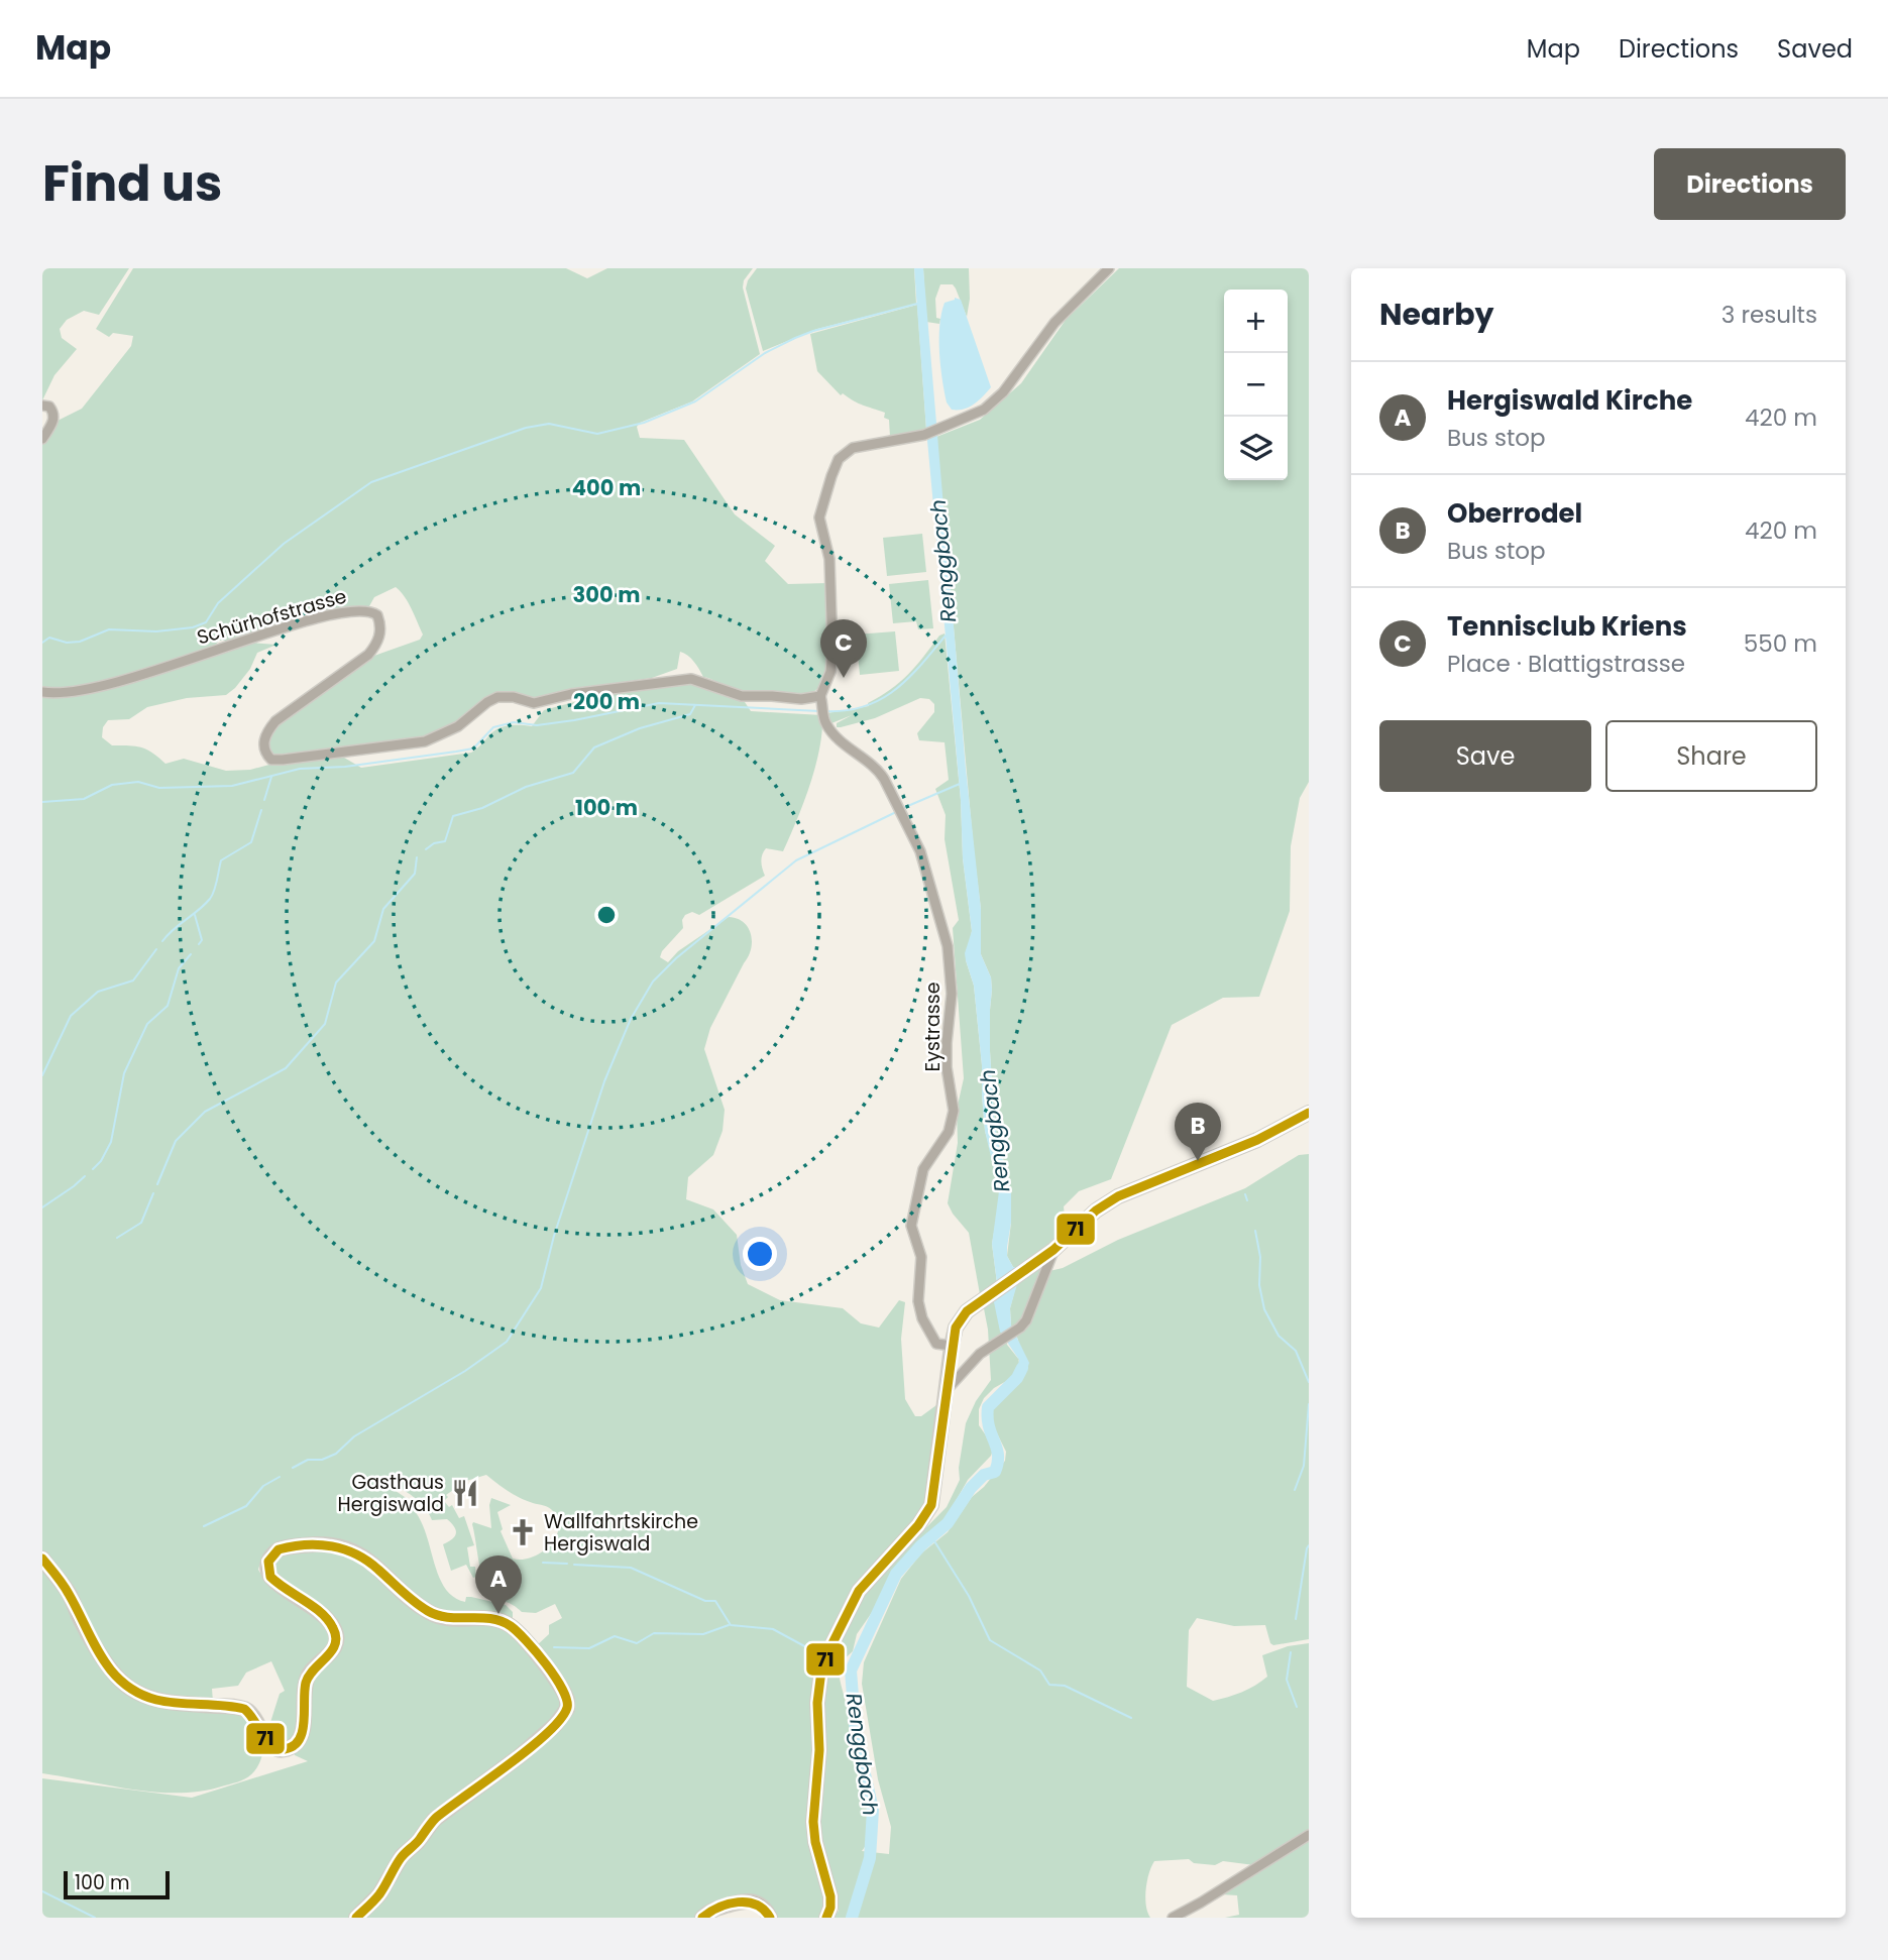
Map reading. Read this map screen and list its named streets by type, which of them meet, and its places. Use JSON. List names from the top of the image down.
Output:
{
  "streets": {
    "street": ["Schürhofstrasse", "Eystrasse"]
  },
  "crossings": [
    ["Schürhofstrasse", "Eystrasse"]
  ],
  "water": ["Renggbach"],
  "places": {
    "restaurant": ["Gasthaus Hergiswald"],
    "church": ["Wallfahrtskirche Hergiswald"]
  },
  "lines": ["transit line 71"],
  "scale_bar": "100 m",
  "page": {
    "header": "Map",
    "nav": ["Map", "Directions", "Saved"],
    "title": "Find us",
    "buttons": [
      "Directions",
      ["Save", "Share"]
    ],
    "heading": ["Nearby", "3 results"],
    "map_buttons": ["+", "−"],
    "list": [
      {
        "mark": "A",
        "name": "Hergiswald Kirche",
        "note": "Bus stop",
        "value": "420 m"
      },
      {
        "mark": "B",
        "name": "Oberrodel",
        "note": "Bus stop",
        "value": "420 m"
      },
      {
        "mark": "C",
        "name": "Tennisclub Kriens",
        "note": "Place · Blattigstrasse",
        "value": "550 m"
      }
    ],
    "pins": ["C", "B", "A"],
    "scale": "100 m"
  },
  "rings": [
    "400 m",
    "300 m",
    "200 m",
    "100 m"
  ]
}
